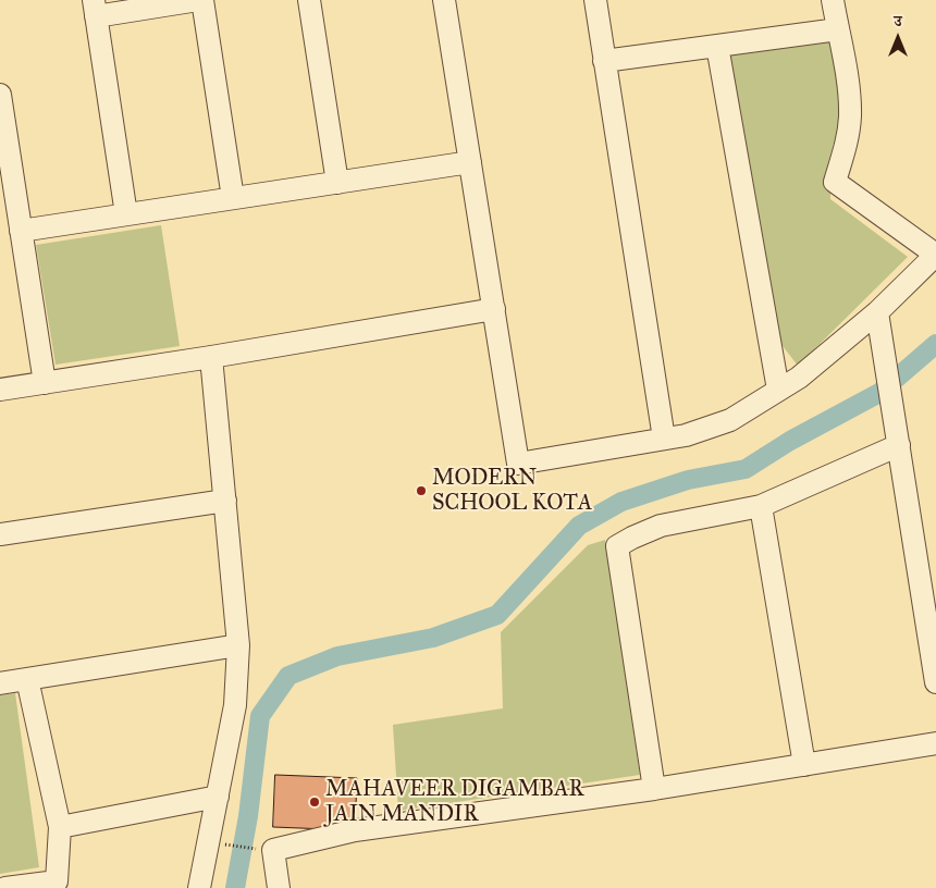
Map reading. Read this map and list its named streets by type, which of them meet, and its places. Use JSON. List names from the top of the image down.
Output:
{
  "places": ["MODERN SCHOOL KOTA", "MAHAVEER DIGAMBAR JAIN MANDIR"],
  "north": "top"
}
